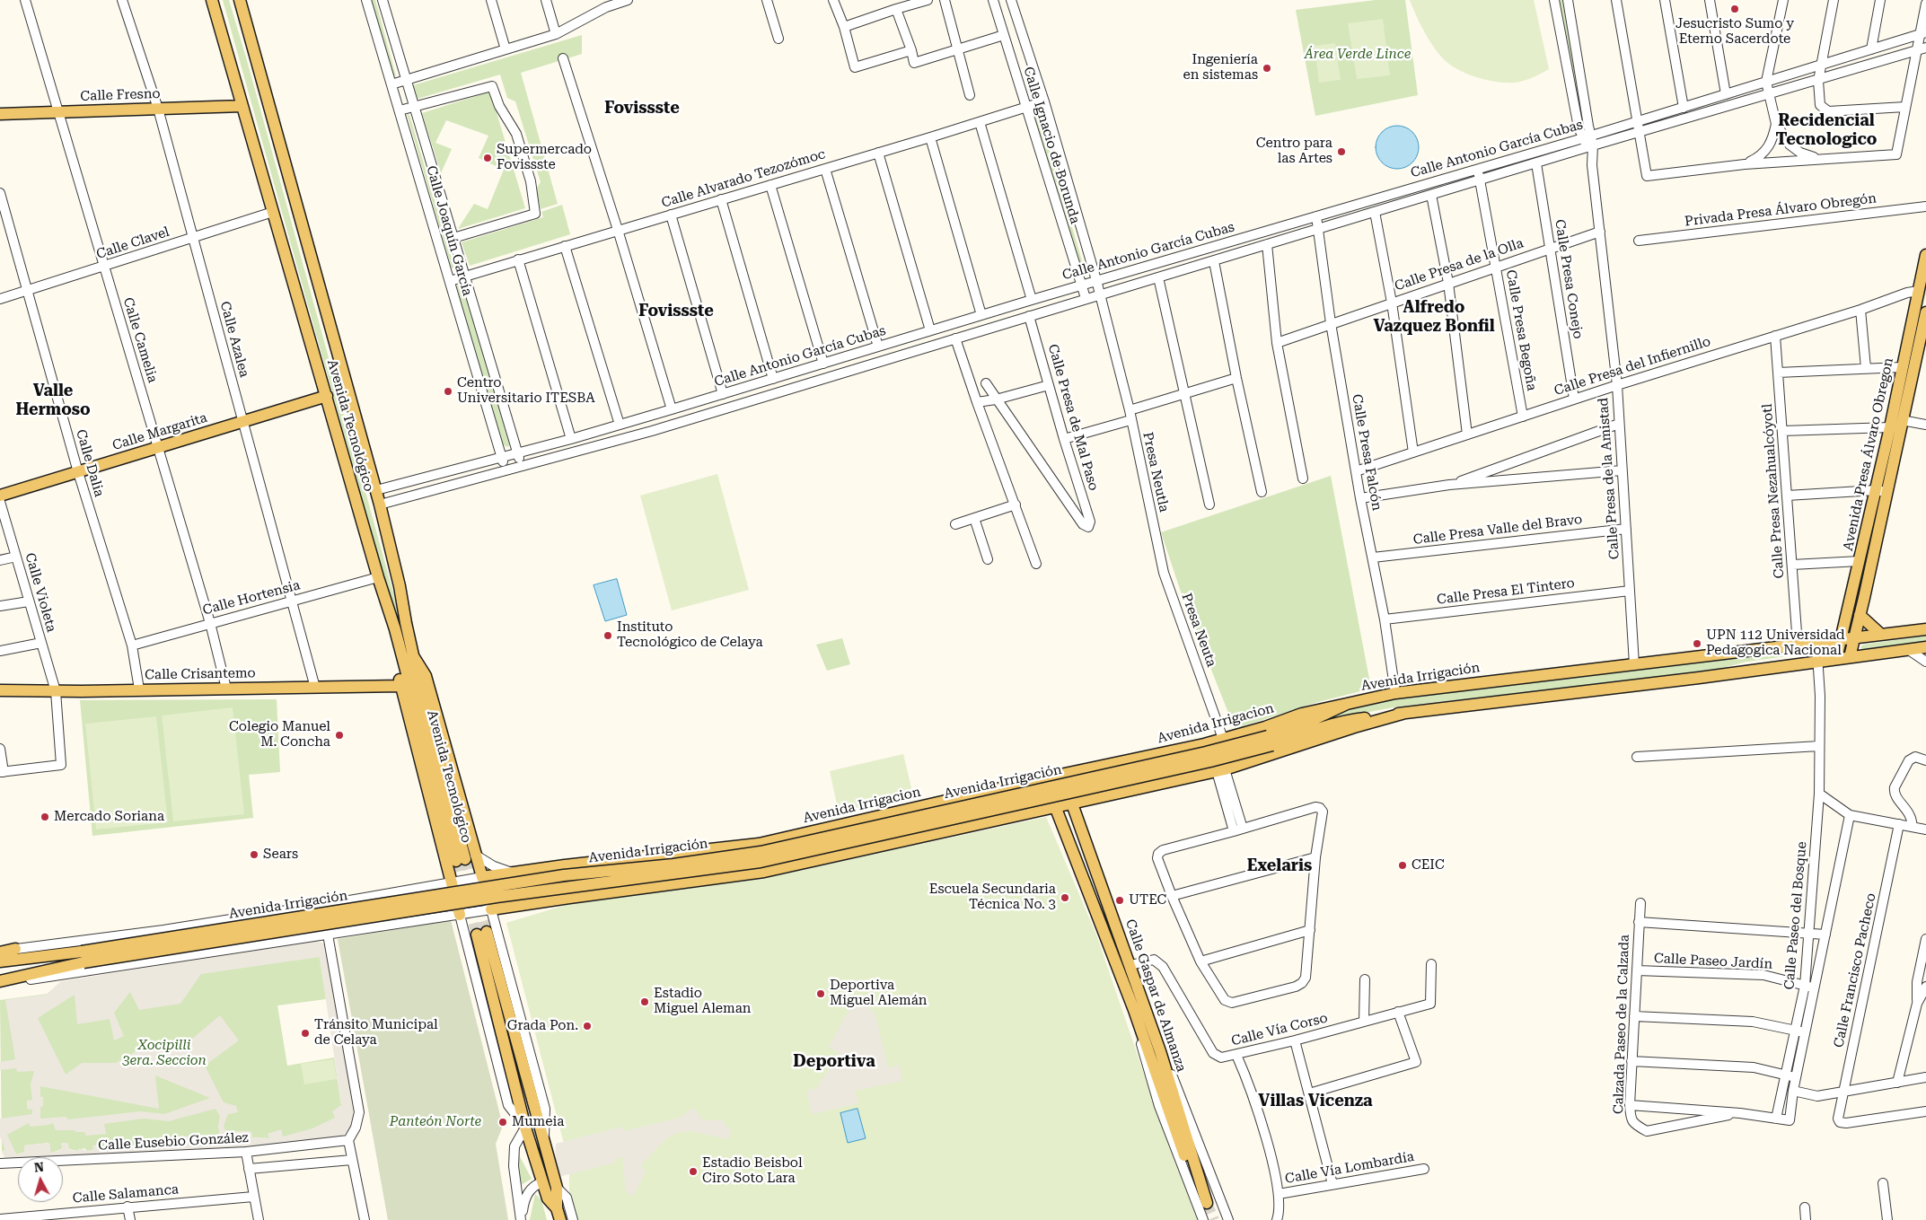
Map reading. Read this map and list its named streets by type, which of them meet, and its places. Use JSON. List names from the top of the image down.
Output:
{
  "streets": {
    "main road": [
      "Calle Fresno",
      "Avenida Tecnológico",
      "Calle Margarita",
      "Avenida Presa Álvaro Obregon",
      "Calle Crisantemo",
      "Avenida Irrigación",
      "Avenida Irrigacion",
      "Calle Gaspar de Almanza"
    ],
    "street": [
      "Calle Ignacio de Borunda",
      "Calle Antonio García Cubas",
      "Calle Alvarado Tezozómoc",
      "Privada Presa Álvaro Obregón",
      "Calle Joaquín García",
      "Calle Clavel",
      "Calle Presa de la Olla",
      "Calle Presa Conejo",
      "Calle Presa Begoña",
      "Calle Azalea",
      "Calle Camelia",
      "Calle Presa del Infiernillo",
      "Calle Presa de Mal Paso",
      "Calle Presa Falcón",
      "Calle Dalia",
      "Presa Neutla",
      "Calle Presa de la Amistad",
      "Calle Presa Nezahualcóyotl",
      "Calle Presa Valle del Bravo",
      "Calle Presa El Tintero",
      "Calle Violeta",
      "Calle Hortensia",
      "Presa Neuta",
      "Calle Paseo del Bosque",
      "Calle Paseo Jardín",
      "Calle Francisco Pacheco",
      "Calzada Paseo de la Calzada",
      "Calle Vía Corso",
      "Calle Eusebio González",
      "Calle Vía Lombardía",
      "Calle Salamanca"
    ]
  },
  "crossings": [
    ["Calle Fresno", "Calle Azalea"],
    ["Calle Fresno", "Calle Camelia"],
    ["Calle Fresno", "Avenida Tecnológico"],
    ["Calle Ignacio de Borunda", "Calle Antonio García Cubas"],
    ["Calle Ignacio de Borunda", "Calle Alvarado Tezozómoc"],
    ["Calle Ignacio de Borunda", "Presa Neutla"],
    ["Calle Antonio García Cubas", "Calle Joaquín García"],
    ["Calle Antonio García Cubas", "Calle Presa Conejo"],
    ["Calle Antonio García Cubas", "Calle Presa Begoña"],
    ["Calle Antonio García Cubas", "Calle Presa de Mal Paso"],
    ["Calle Antonio García Cubas", "Avenida Tecnológico"],
    ["Calle Antonio García Cubas", "Calle Presa Falcón"],
    ["Calle Antonio García Cubas", "Presa Neutla"],
    ["Calle Antonio García Cubas", "Calle Presa de la Amistad"],
    ["Calle Alvarado Tezozómoc", "Calle Joaquín García"],
    ["Calle Clavel", "Calle Azalea"],
    ["Calle Clavel", "Calle Camelia"],
    ["Calle Clavel", "Avenida Tecnológico"],
    ["Calle Clavel", "Calle Dalia"],
    ["Calle Presa de la Olla", "Calle Presa Conejo"],
    ["Calle Presa de la Olla", "Calle Presa Begoña"],
    ["Calle Presa de la Olla", "Calle Presa Falcón"],
    ["Calle Presa de la Olla", "Calle Presa de la Amistad"],
    ["Calle Presa Conejo", "Calle Presa del Infiernillo"],
    ["Calle Presa Begoña", "Calle Presa del Infiernillo"],
    ["Calle Azalea", "Calle Margarita"],
    ["Calle Azalea", "Calle Hortensia"],
    ["Calle Azalea", "Calle Crisantemo"],
    ["Calle Camelia", "Calle Margarita"],
    ["Calle Camelia", "Calle Hortensia"],
    ["Calle Camelia", "Calle Crisantemo"],
    ["Calle Presa del Infiernillo", "Calle Presa Falcón"],
    ["Calle Presa del Infiernillo", "Avenida Presa Álvaro Obregon"],
    ["Calle Presa del Infiernillo", "Calle Presa de la Amistad"],
    ["Calle Presa del Infiernillo", "Calle Presa Nezahualcóyotl"],
    ["Avenida Tecnológico", "Calle Margarita"],
    ["Avenida Tecnológico", "Calle Hortensia"],
    ["Calle Margarita", "Calle Dalia"],
    ["Calle Presa Falcón", "Calle Presa Valle del Bravo"],
    ["Calle Presa Falcón", "Calle Presa El Tintero"],
    ["Calle Presa Falcón", "Avenida Irrigación"],
    ["Avenida Presa Álvaro Obregon", "Avenida Irrigación"],
    ["Calle Dalia", "Calle Hortensia"],
    ["Calle Dalia", "Calle Crisantemo"],
    ["Presa Neutla", "Presa Neuta"],
    ["Calle Presa de la Amistad", "Calle Presa Valle del Bravo"],
    ["Calle Presa de la Amistad", "Calle Presa El Tintero"],
    ["Calle Presa de la Amistad", "Avenida Irrigación"],
    ["Calle Presa Nezahualcóyotl", "Avenida Irrigación"],
    ["Calle Violeta", "Calle Crisantemo"],
    ["Presa Neuta", "Avenida Irrigacion"],
    ["Avenida Irrigación", "Avenida Irrigacion"],
    ["Avenida Irrigación", "Calle Paseo del Bosque"],
    ["Avenida Irrigacion", "Calle Gaspar de Almanza"],
    ["Calle Paseo del Bosque", "Calle Paseo Jardín"],
    ["Calle Paseo Jardín", "Calzada Paseo de la Calzada"],
    ["Calle Gaspar de Almanza", "Calle Vía Corso"]
  ],
  "districts": [
    "Fovissste",
    "Recidencial Tecnologico",
    "Alfredo Vazquez Bonfil",
    "Fovissste",
    "Valle Hermoso",
    "Exelaris",
    "Deportiva",
    "Villas Vicenza"
  ],
  "parks": ["Área Verde Lince", "Xocipilli 3era. Seccion", "Panteón Norte"],
  "places": [
    "Jesucristo Sumo y Eterno Sacerdote",
    "Ingeniería en sistemas",
    "Centro para las Artes",
    "Supermercado Fovissste",
    "Centro Universitario ITESBA",
    "Instituto Tecnológico de Celaya",
    "UPN 112 Universidad Pedagogica Nacional",
    "Colegio Manuel M. Concha",
    "Mercado Soriana",
    "Sears",
    "CEIC",
    "Escuela Secundaria Técnica No. 3",
    "UTEC",
    "Deportiva Miguel Alemán",
    "Estadio Miguel Aleman",
    "Grada Pon.",
    "Tránsito Municipal de Celaya",
    "Mumeia",
    "Estadio Beisbol Ciro Soto Lara"
  ],
  "north": "top"
}
